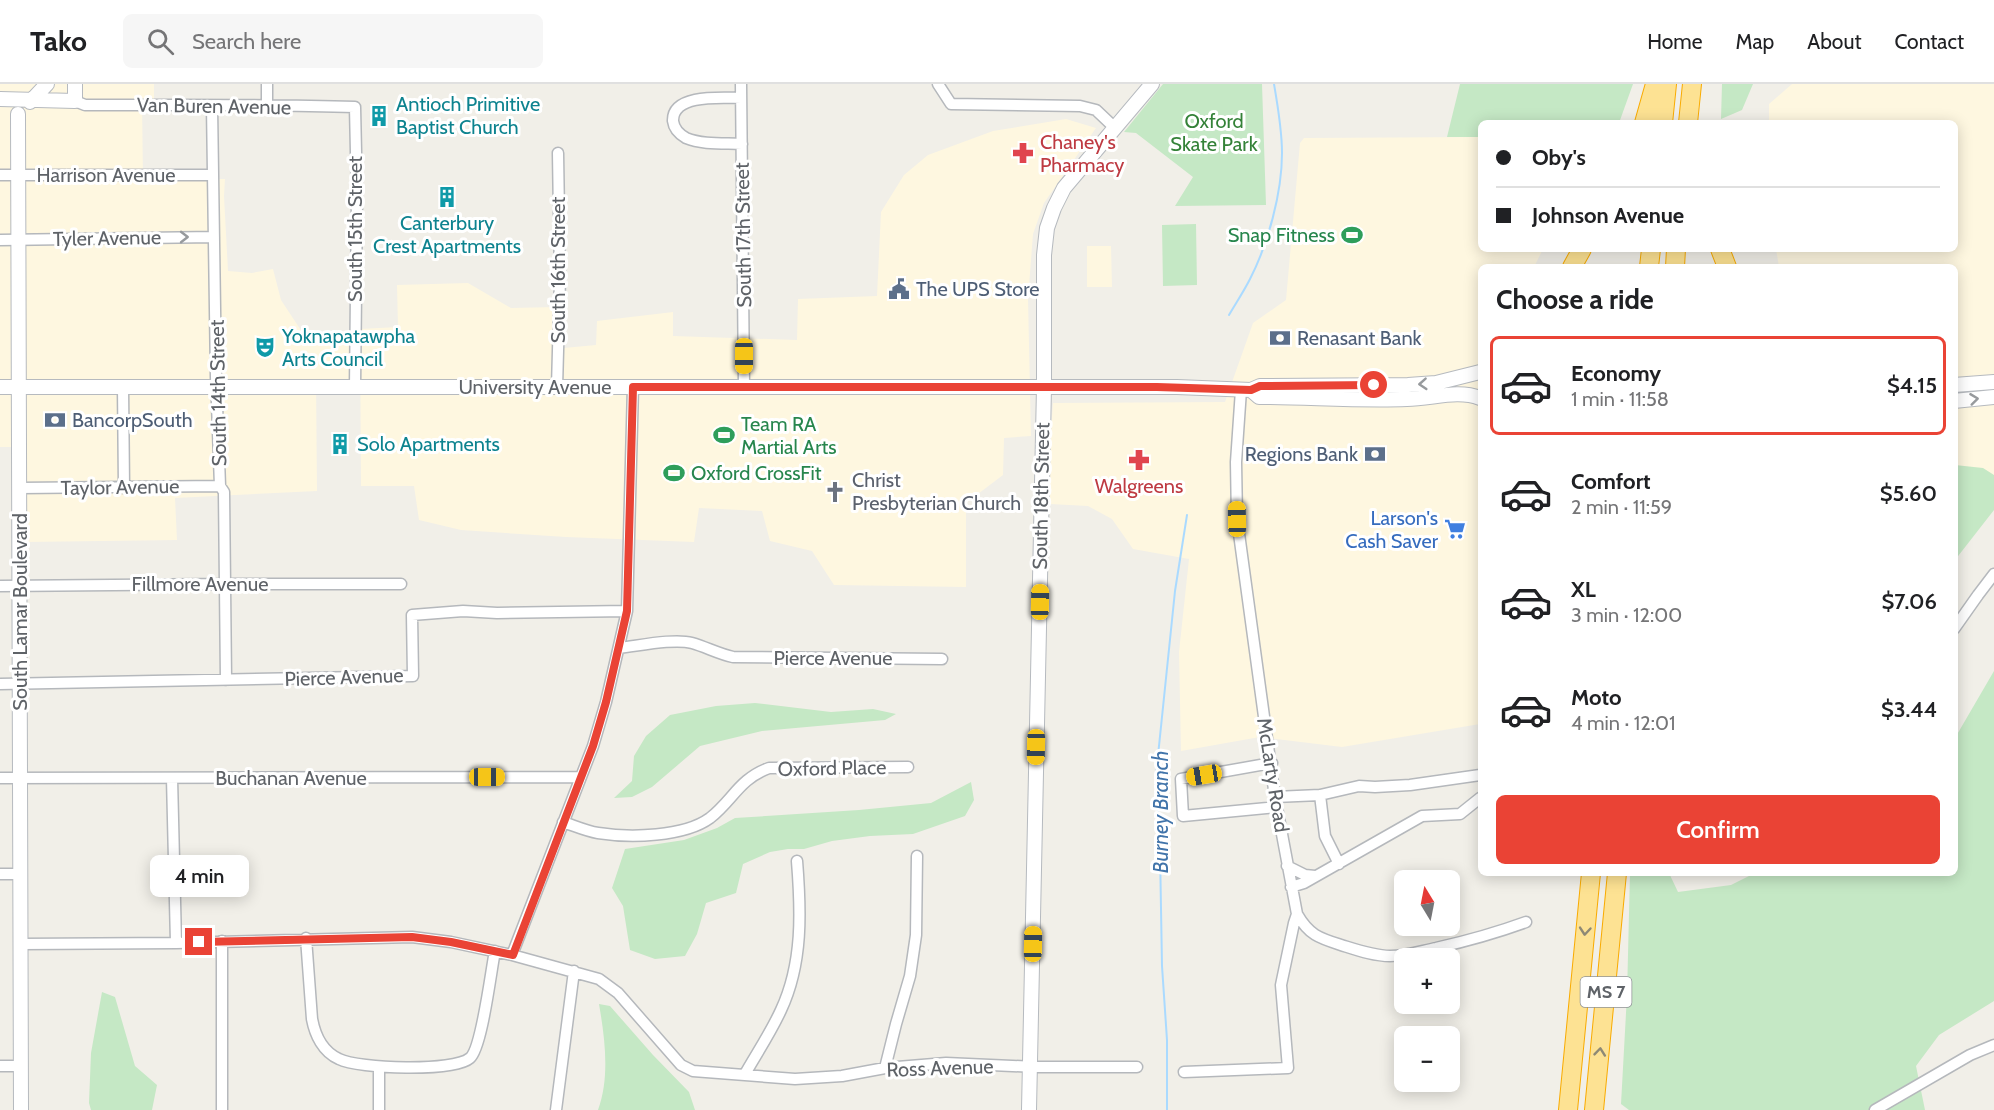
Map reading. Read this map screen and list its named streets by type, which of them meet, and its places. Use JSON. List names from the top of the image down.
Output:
{
  "streets": {
    "highway": ["MS 7"],
    "street": [
      "Van Buren Avenue",
      "Harrison Avenue",
      "South 15th Street",
      "South 17th Street",
      "Tyler Avenue",
      "South 16th Street",
      "University Avenue",
      "South 14th Street",
      "Taylor Avenue",
      "South 18th Street",
      "Fillmore Avenue",
      "South Lamar Boulevard",
      "Pierce Avenue",
      "Oxford Place",
      "McLarty Road",
      "Buchanan Avenue",
      "Ross Avenue"
    ]
  },
  "crossings": [
    ["Van Buren Avenue", "South 15th Street"],
    ["Van Buren Avenue", "South 14th Street"],
    ["Harrison Avenue", "South 14th Street"],
    ["Harrison Avenue", "South Lamar Boulevard"],
    ["South 15th Street", "University Avenue"],
    ["South 17th Street", "University Avenue"],
    ["Tyler Avenue", "South 14th Street"],
    ["Tyler Avenue", "South Lamar Boulevard"],
    ["South 16th Street", "University Avenue"],
    ["University Avenue", "South 14th Street"],
    ["University Avenue", "South 18th Street"],
    ["University Avenue", "South Lamar Boulevard"],
    ["University Avenue", "McLarty Road"],
    ["South 14th Street", "Taylor Avenue"],
    ["South 14th Street", "Fillmore Avenue"],
    ["South 14th Street", "Pierce Avenue"],
    ["Taylor Avenue", "South Lamar Boulevard"],
    ["South 18th Street", "Ross Avenue"],
    ["Fillmore Avenue", "South Lamar Boulevard"],
    ["South Lamar Boulevard", "Pierce Avenue"],
    ["South Lamar Boulevard", "Buchanan Avenue"],
    ["South Lamar Boulevard", "Ross Avenue"]
  ],
  "one_way": ["Tyler Avenue"],
  "water": ["Burney Branch"],
  "parks": ["Oxford Skate Park"],
  "places": {
    "building": ["Antioch Primitive Baptist Church", "Canterbury Crest Apartments", "Solo Apartments"],
    "pharmacy": ["Chaney's Pharmacy", "Walgreens"],
    "sports": ["Snap Fitness", "Team RA Martial Arts", "Oxford CrossFit"],
    "public building": ["The UPS Store"],
    "bank": ["Renasant Bank", "BancorpSouth", "Regions Bank"],
    "theatre": ["Yoknapatawpha Arts Council"],
    "church": ["Christ Presbyterian Church"],
    "supermarket": ["Larson's Cash Saver"]
  },
  "north": "top",
  "page": {
    "header": "Tako",
    "search": "Search here",
    "nav": [
      "Home",
      "Map",
      "About",
      "Contact"
    ],
    "banner": ["Oby's", "Johnson Avenue"],
    "heading": "Choose a ride",
    "list": [
      {
        "name": "Economy",
        "note": "1 min · 11:58",
        "value": "$4.15"
      },
      {
        "name": "Comfort",
        "note": "2 min · 11:59",
        "value": "$5.60"
      },
      {
        "name": "XL",
        "note": "3 min · 12:00",
        "value": "$7.06"
      },
      {
        "name": "Moto",
        "note": "4 min · 12:01",
        "value": "$3.44"
      }
    ],
    "buttons": "Confirm",
    "bubble": "4 min",
    "map_buttons": ["+", "−"]
  }
}
